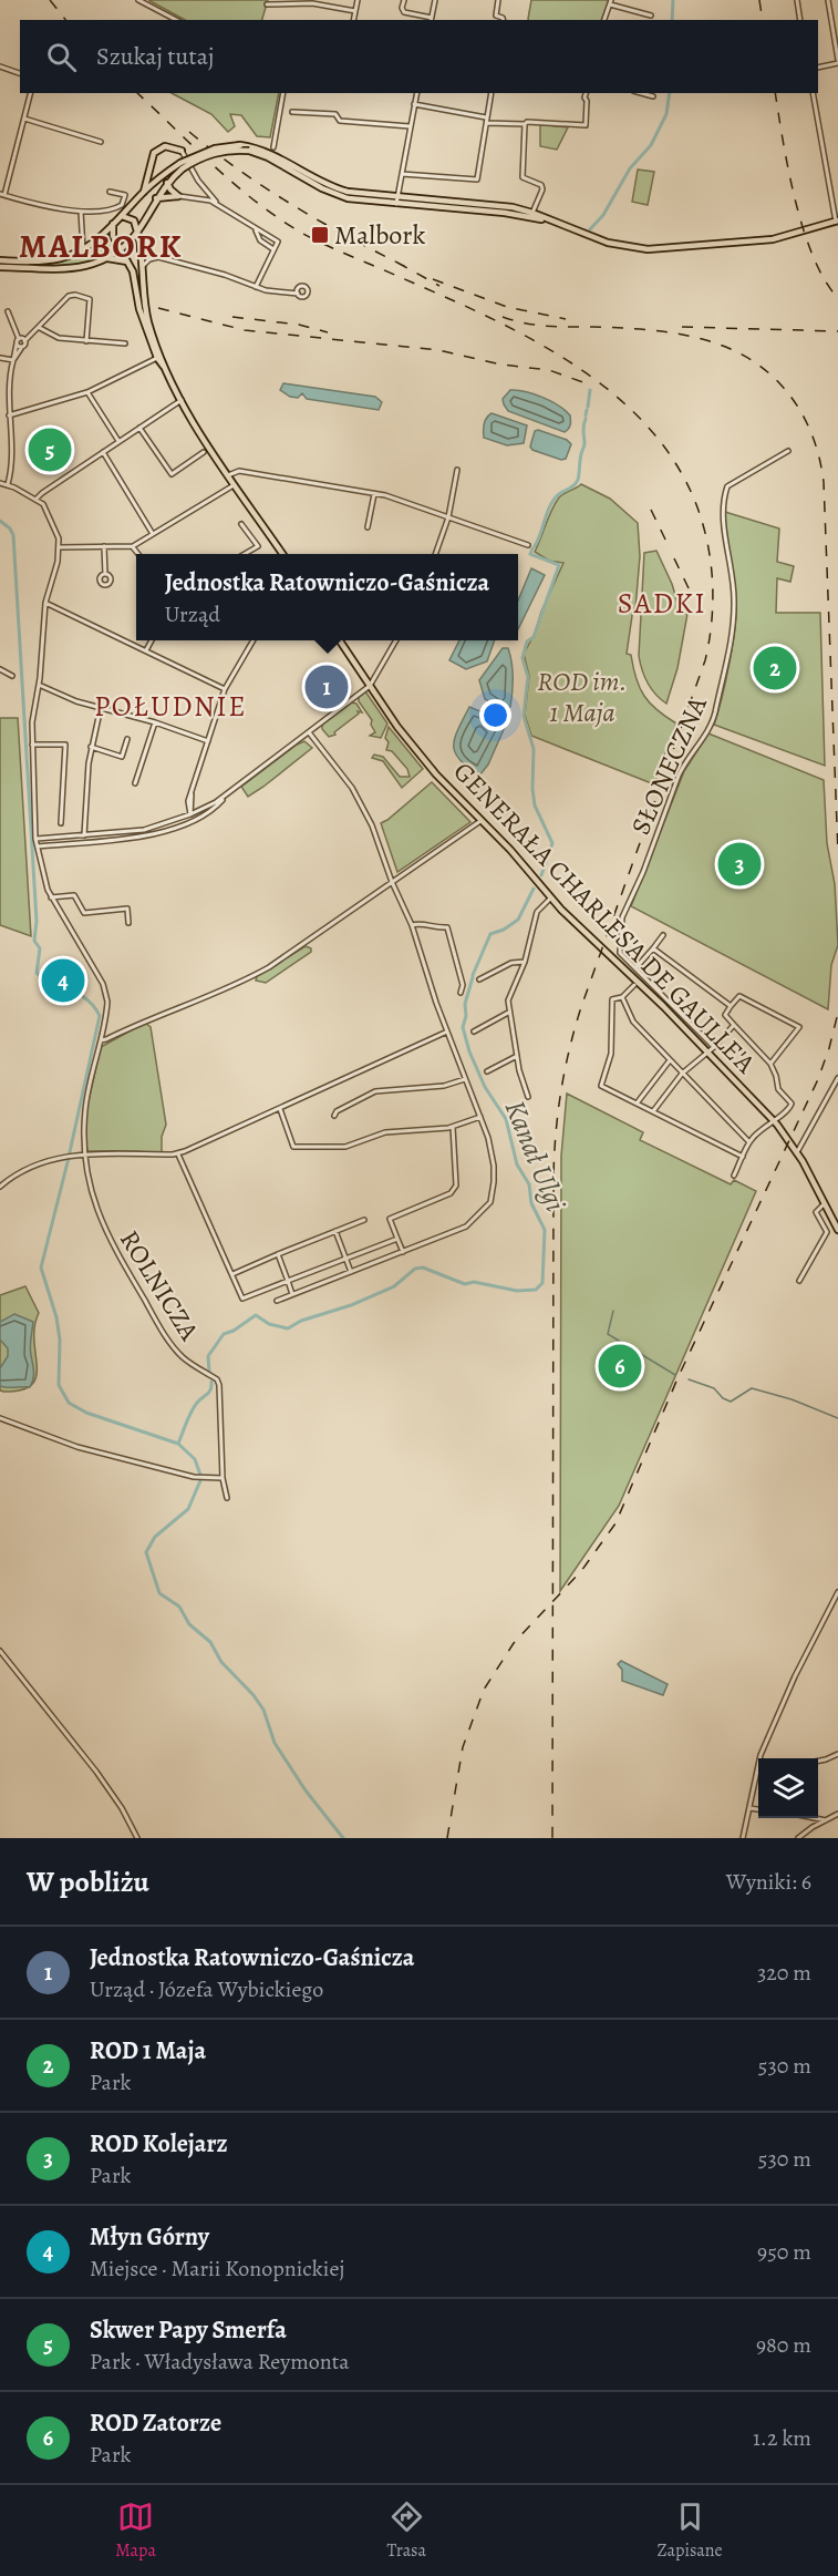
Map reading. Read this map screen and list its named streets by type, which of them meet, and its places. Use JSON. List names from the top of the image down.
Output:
{
  "streets": {
    "main road": ["GENERAŁA CHARLES'A DE GAULLE'A"],
    "street": ["SŁONECZNA", "ROLNICZA"]
  },
  "districts": ["MALBORK", "SADKI", "POŁUDNIE"],
  "water": ["Kanał Ulgi"],
  "parks": ["ROD im. 1 Maja"],
  "places": {
    "transit": ["Malbork"]
  },
  "page": {
    "search": "Szukaj tutaj",
    "pins": [
      "5",
      "2",
      "1",
      "3",
      "4",
      "6"
    ],
    "popup": ["Jednostka Ratowniczo-Gaśnicza", "Urząd"],
    "heading": ["W pobliżu", "Wyniki: 6"],
    "list": [
      {
        "mark": "1",
        "name": "Jednostka Ratowniczo-Gaśnicza",
        "note": "Urząd · Józefa Wybickiego",
        "value": "320 m"
      },
      {
        "mark": "2",
        "name": "ROD 1 Maja",
        "note": "Park",
        "value": "530 m"
      },
      {
        "mark": "3",
        "name": "ROD Kolejarz",
        "note": "Park",
        "value": "530 m"
      },
      {
        "mark": "4",
        "name": "Młyn Górny",
        "note": "Miejsce · Marii Konopnickiej",
        "value": "950 m"
      },
      {
        "mark": "5",
        "name": "Skwer Papy Smerfa",
        "note": "Park · Władysława Reymonta",
        "value": "980 m"
      },
      {
        "mark": "6",
        "name": "ROD Zatorze",
        "note": "Park",
        "value": "1.2 km"
      }
    ],
    "nav": ["Mapa", "Trasa", "Zapisane"]
  }
}
